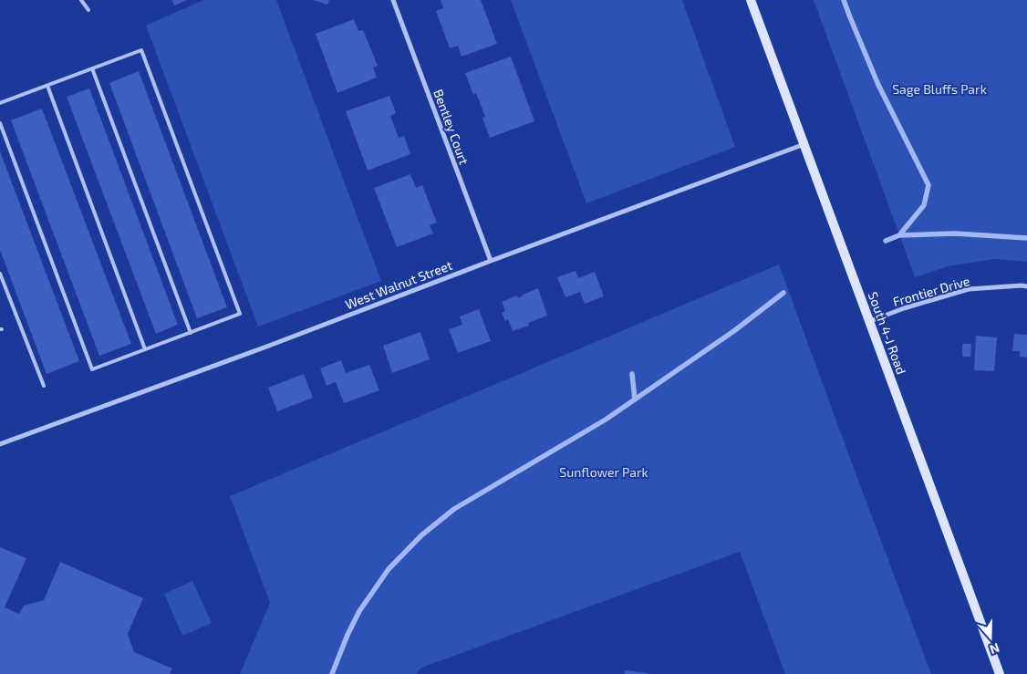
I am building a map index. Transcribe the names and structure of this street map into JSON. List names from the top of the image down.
{
  "streets": {
    "main road": ["South 4-J Road"],
    "street": ["Bentley Court", "West Walnut Street", "Frontier Drive"]
  },
  "crossings": [
    ["Bentley Court", "West Walnut Street"],
    ["West Walnut Street", "South 4-J Road"],
    ["Frontier Drive", "South 4-J Road"]
  ],
  "parks": ["Sage Bluffs Park", "Sunflower Park"],
  "north": "bottom"
}
